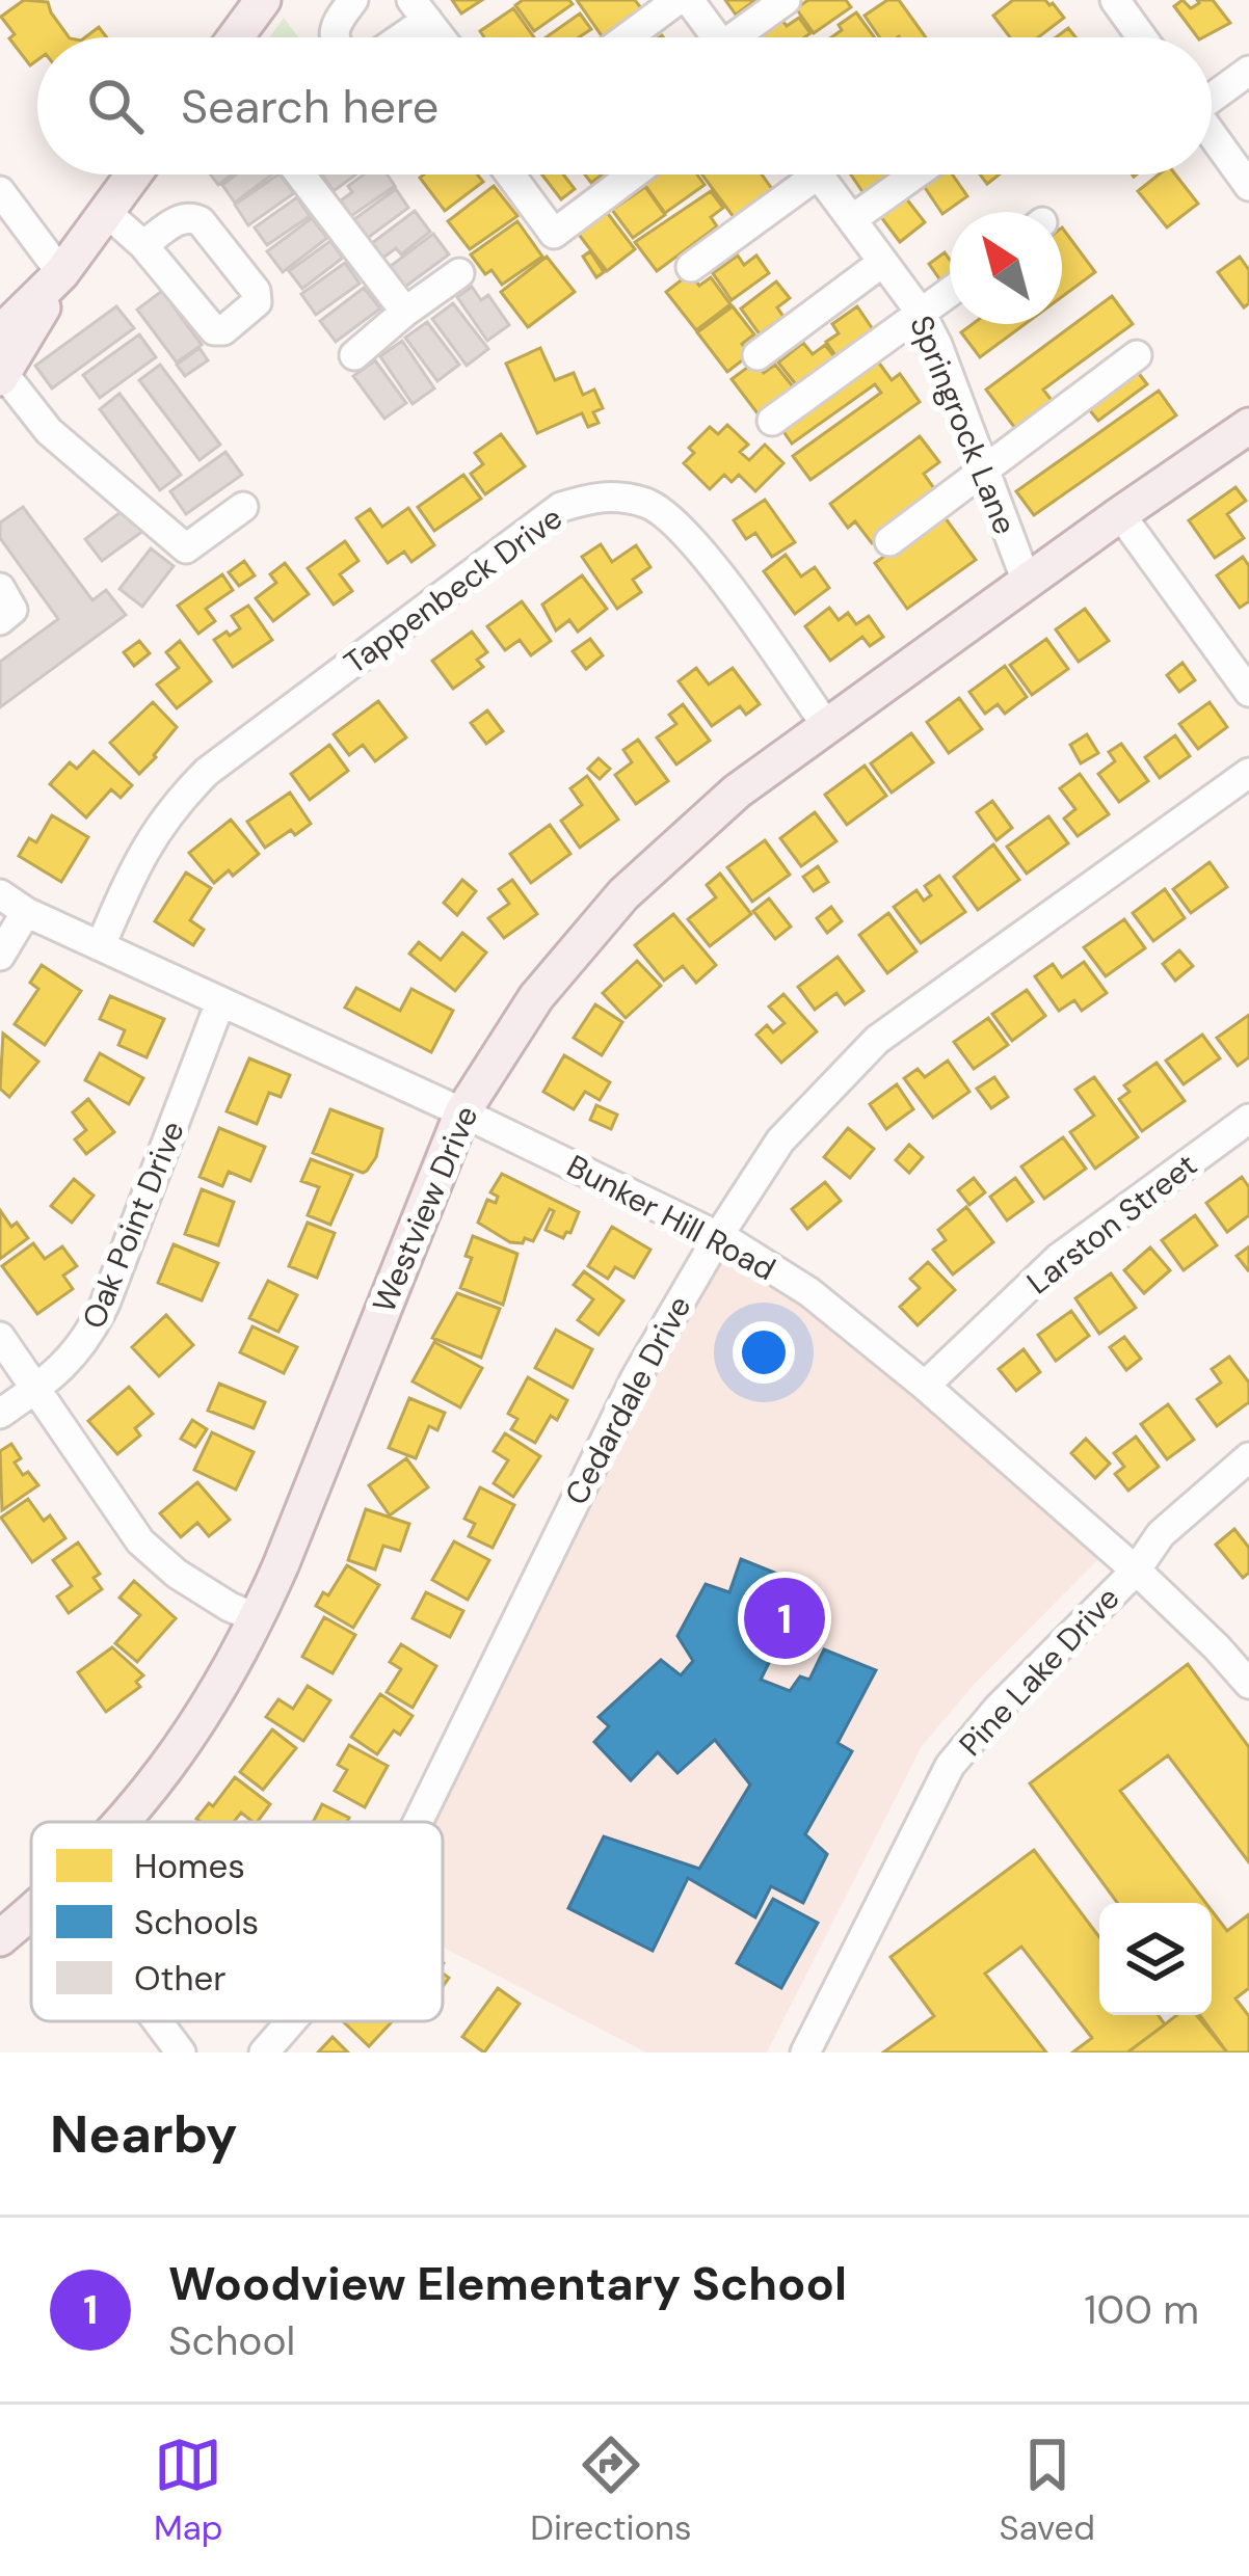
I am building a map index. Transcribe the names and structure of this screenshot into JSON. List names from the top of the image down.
{
  "streets": {
    "main road": ["Westview Drive"],
    "street": [
      "Springrock Lane",
      "Tappenbeck Drive",
      "Bunker Hill Road",
      "Larston Street",
      "Oak Point Drive",
      "Cedardale Drive",
      "Pine Lake Drive"
    ]
  },
  "crossings": [
    ["Springrock Lane", "Westview Drive"],
    ["Tappenbeck Drive", "Westview Drive"],
    ["Tappenbeck Drive", "Bunker Hill Road"],
    ["Westview Drive", "Bunker Hill Road"],
    ["Bunker Hill Road", "Larston Street"],
    ["Bunker Hill Road", "Oak Point Drive"],
    ["Bunker Hill Road", "Cedardale Drive"],
    ["Bunker Hill Road", "Pine Lake Drive"]
  ],
  "legend": ["Homes", "Schools", "Other"],
  "north": "top left",
  "page": {
    "search": "Search here",
    "pins": "1",
    "heading": "Nearby",
    "list": [
      {
        "mark": "1",
        "name": "Woodview Elementary School",
        "note": "School",
        "value": "100 m"
      }
    ],
    "nav": ["Map", "Directions", "Saved"]
  }
}
